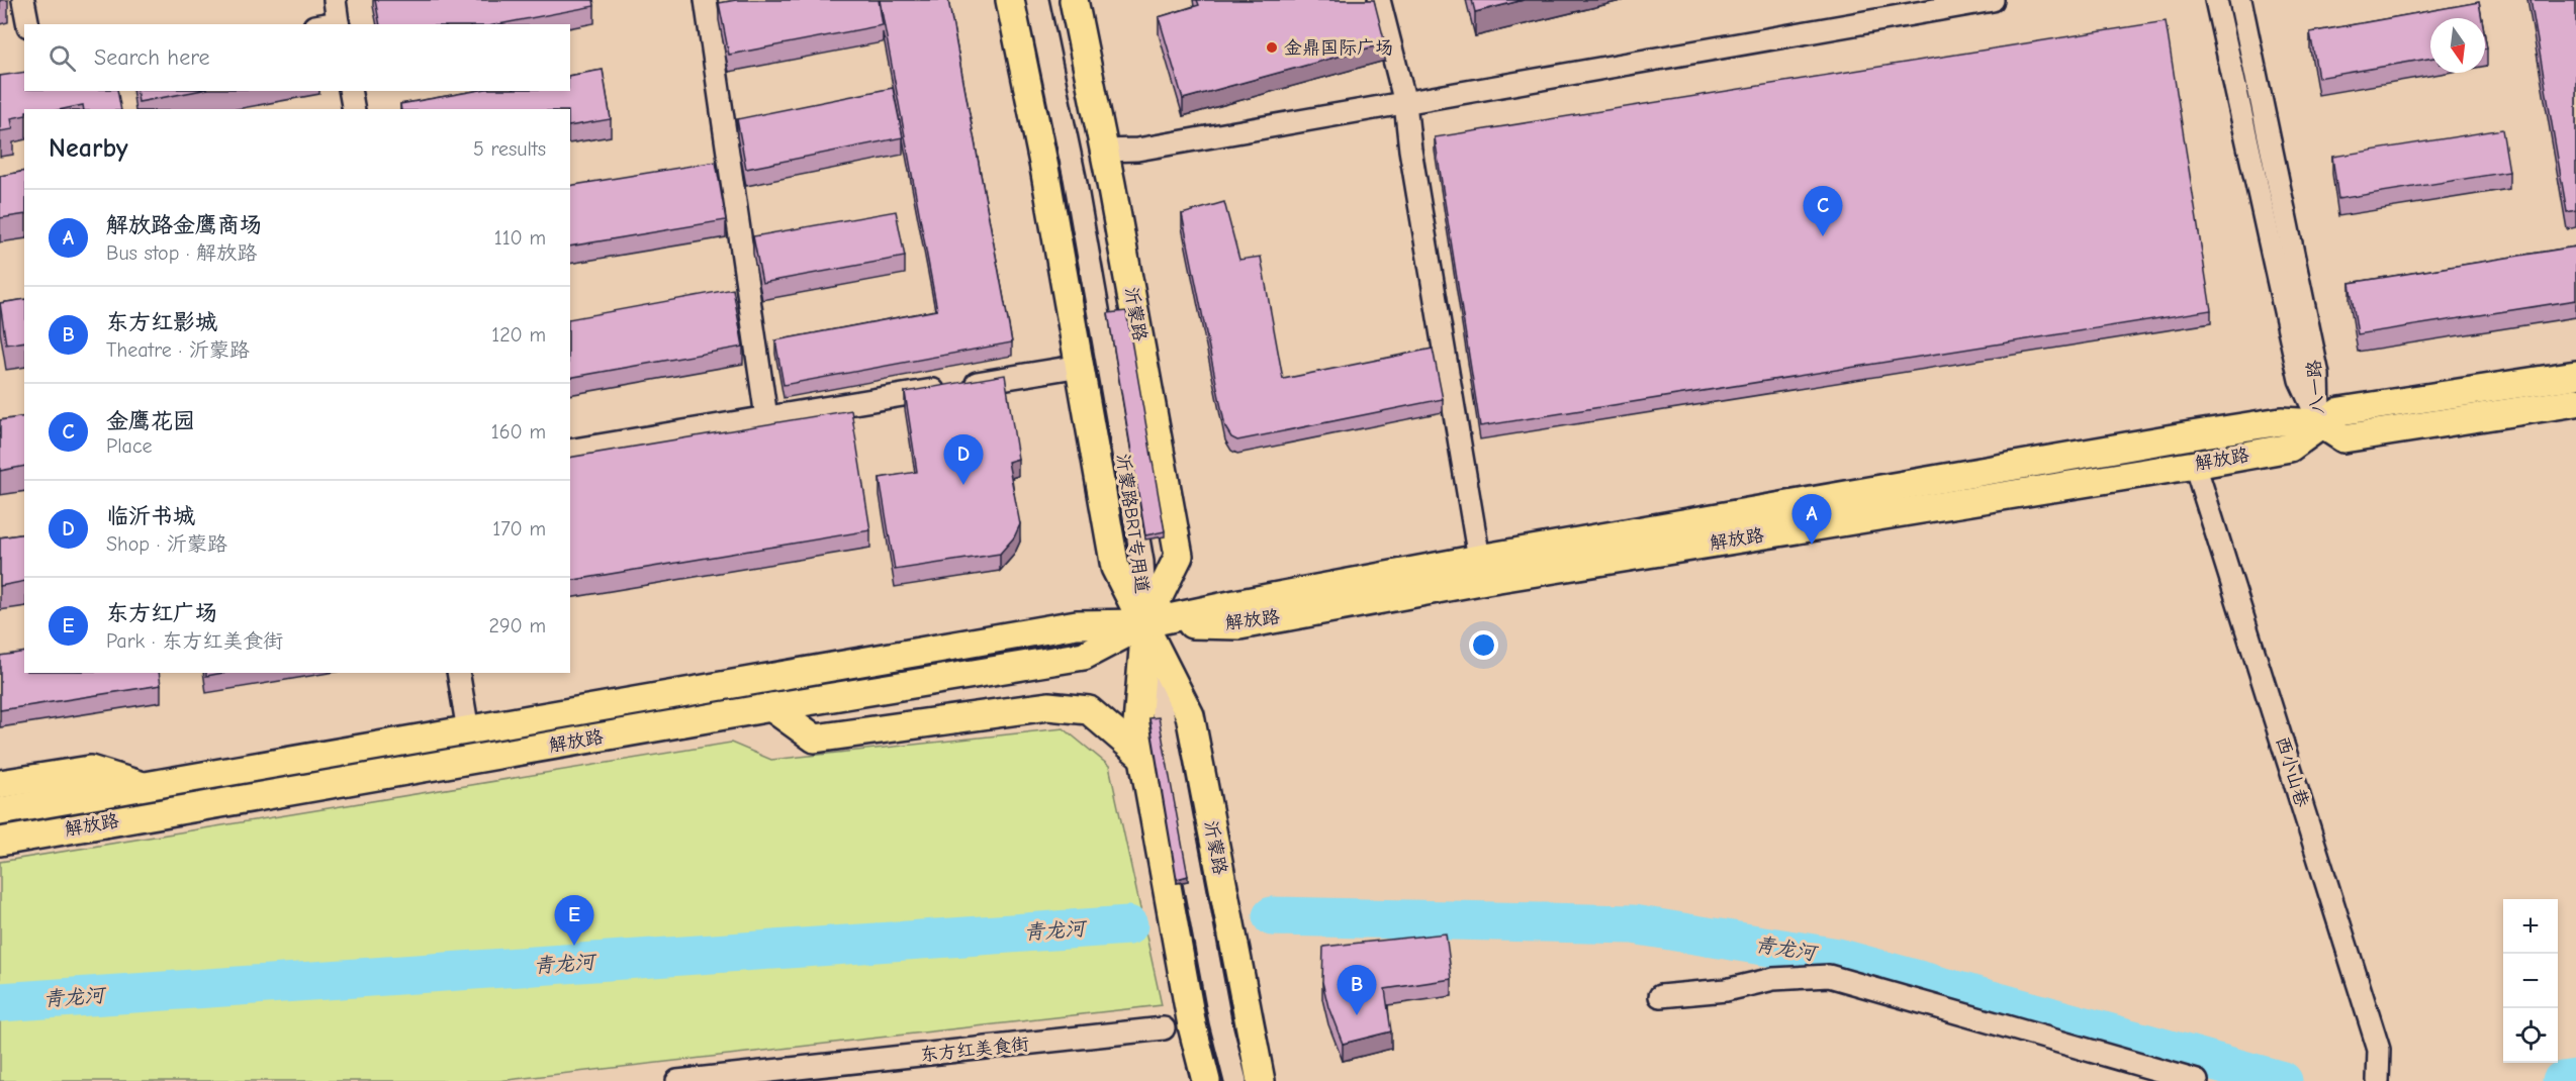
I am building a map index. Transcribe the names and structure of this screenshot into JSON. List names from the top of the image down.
{
  "streets": {
    "main road": ["沂蒙路", "解放路"],
    "street": [
      "八一路",
      "沂蒙路BRT专用道",
      "西小山巷",
      "东方红美食街"
    ]
  },
  "crossings": [
    ["沂蒙路", "解放路"],
    ["沂蒙路", "沂蒙路BRT专用道"],
    ["八一路", "解放路"],
    ["解放路", "沂蒙路BRT专用道"],
    ["解放路", "西小山巷"]
  ],
  "water": ["青龙河"],
  "places": ["金鼎国际广场"],
  "north": "bottom",
  "page": {
    "search": "Search here",
    "heading": ["Nearby", "5 results"],
    "pins": [
      "C",
      "D",
      "A",
      "E",
      "B"
    ],
    "list": [
      {
        "mark": "A",
        "name": "解放路金鹰商场",
        "note": "Bus stop · 解放路",
        "value": "110 m"
      },
      {
        "mark": "B",
        "name": "东方红影城",
        "note": "Theatre · 沂蒙路",
        "value": "120 m"
      },
      {
        "mark": "C",
        "name": "金鹰花园",
        "note": "Place",
        "value": "160 m"
      },
      {
        "mark": "D",
        "name": "临沂书城",
        "note": "Shop · 沂蒙路",
        "value": "170 m"
      },
      {
        "mark": "E",
        "name": "东方红广场",
        "note": "Park · 东方红美食街",
        "value": "290 m"
      }
    ],
    "map_buttons": ["+", "−"]
  }
}
